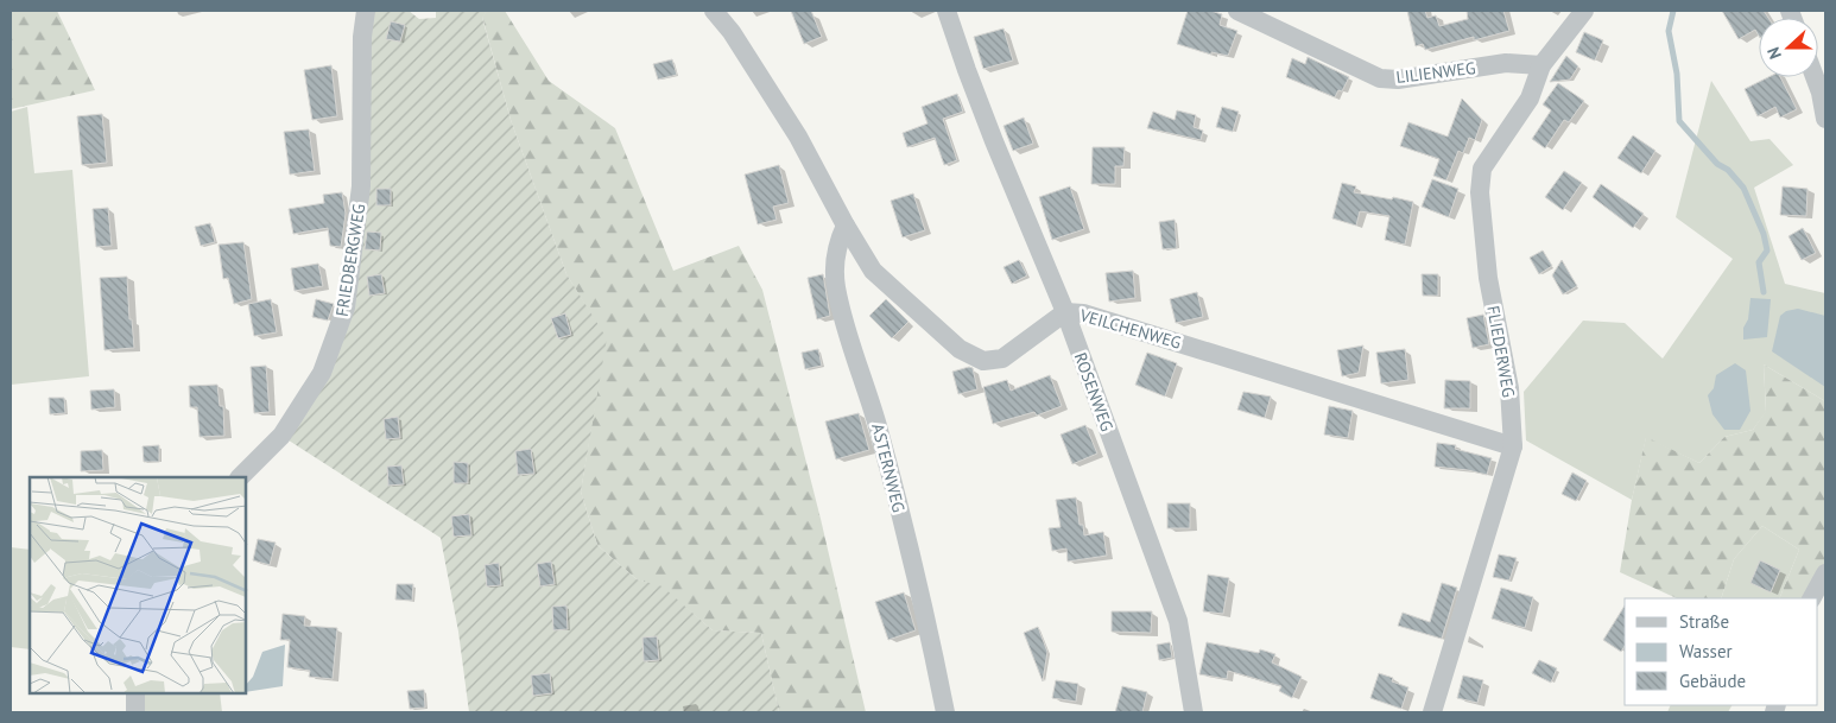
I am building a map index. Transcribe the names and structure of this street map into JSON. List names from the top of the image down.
{
  "streets": {
    "street": [
      "LILIENWEG",
      "FRIEDBERGWEG",
      "VEILCHENWEG",
      "FLIEDERWEG",
      "ROSENWEG",
      "ASTERNWEG"
    ]
  },
  "crossings": [
    ["LILIENWEG", "FLIEDERWEG"],
    ["VEILCHENWEG", "FLIEDERWEG"],
    ["VEILCHENWEG", "ROSENWEG"],
    ["VEILCHENWEG", "ASTERNWEG"]
  ],
  "legend": ["Straße", "Wasser", "Gebäude"],
  "north": "left"
}
